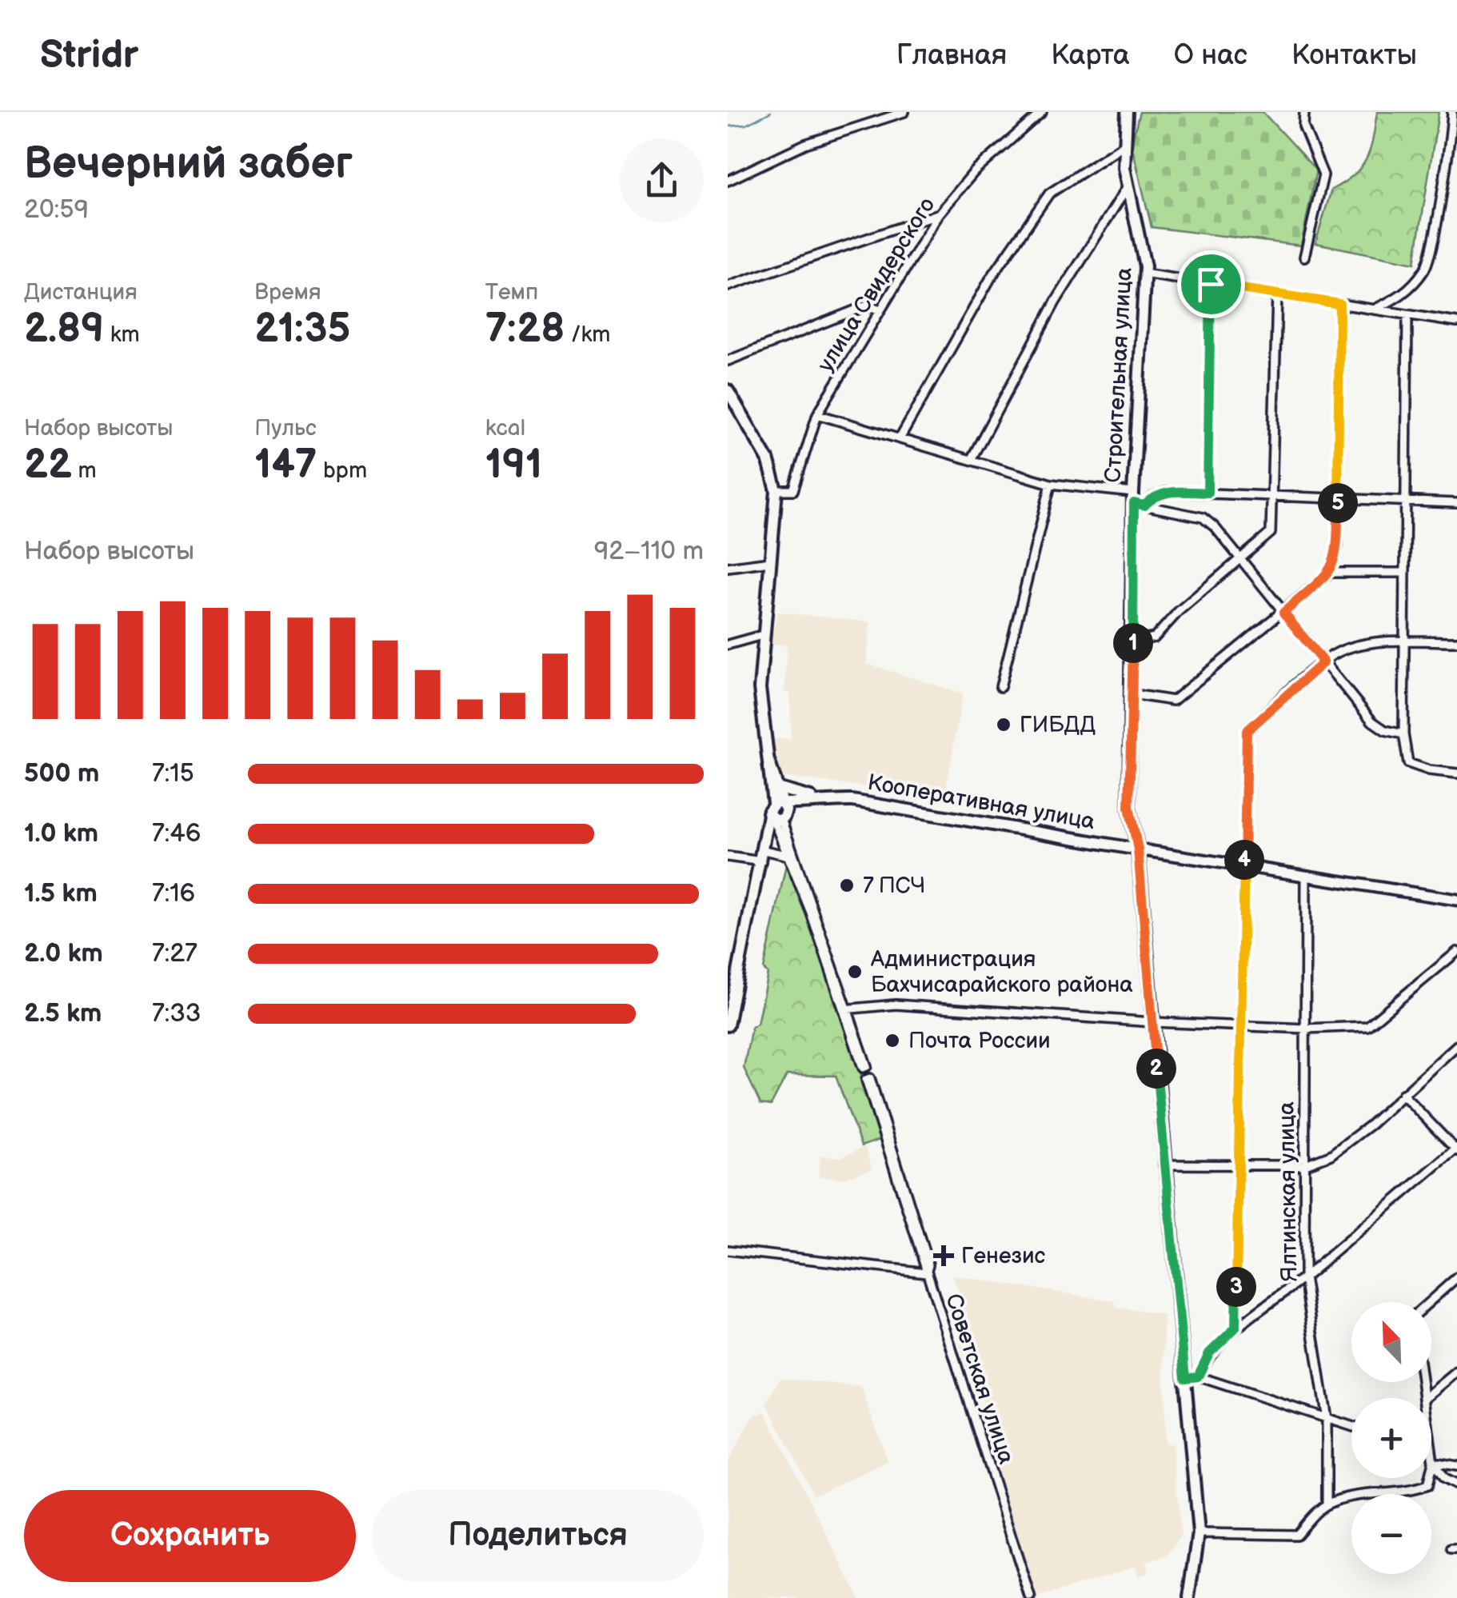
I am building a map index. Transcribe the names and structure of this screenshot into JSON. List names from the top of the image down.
{
  "streets": {
    "main road": ["Строительная улица", "Кооперативная улица"],
    "street": ["улица Свидерского", "Ялтинская улица", "Советская улица"]
  },
  "crossings": [
    ["Строительная улица", "Кооперативная улица"],
    ["Кооперативная улица", "Ялтинская улица"]
  ],
  "places": {
    "other": [
      "ГИБДД",
      "7 ПСЧ",
      "Администрация Бахчисарайского района",
      "Почта России"
    ],
    "health": ["Генезис"]
  },
  "north": "top left",
  "page": {
    "header": "Stridr",
    "nav": [
      "Главная",
      "Карта",
      "О нас",
      "Контакты"
    ],
    "heading": ["Вечерний забег", "20:59"],
    "stats": [
      ["Дистанция", "2.89 km"],
      ["Время", "21:35"],
      ["Темп", "7:28 /km"],
      ["Набор высоты", "22 m"],
      ["Пульс", "147 bpm"],
      ["kcal", "191"]
    ],
    "pins": [
      "5",
      "1",
      "4",
      "2",
      "3"
    ],
    "chart": ["Набор высоты", "92–110 m"],
    "list": [
      {
        "name": "500 m",
        "note": "7:15"
      },
      {
        "name": "1.0 km",
        "note": "7:46"
      },
      {
        "name": "1.5 km",
        "note": "7:16"
      },
      {
        "name": "2.0 km",
        "note": "7:27"
      },
      {
        "name": "2.5 km",
        "note": "7:33"
      }
    ],
    "map_buttons": ["+", "−"],
    "buttons": ["Сохранить", "Поделиться"]
  }
}
